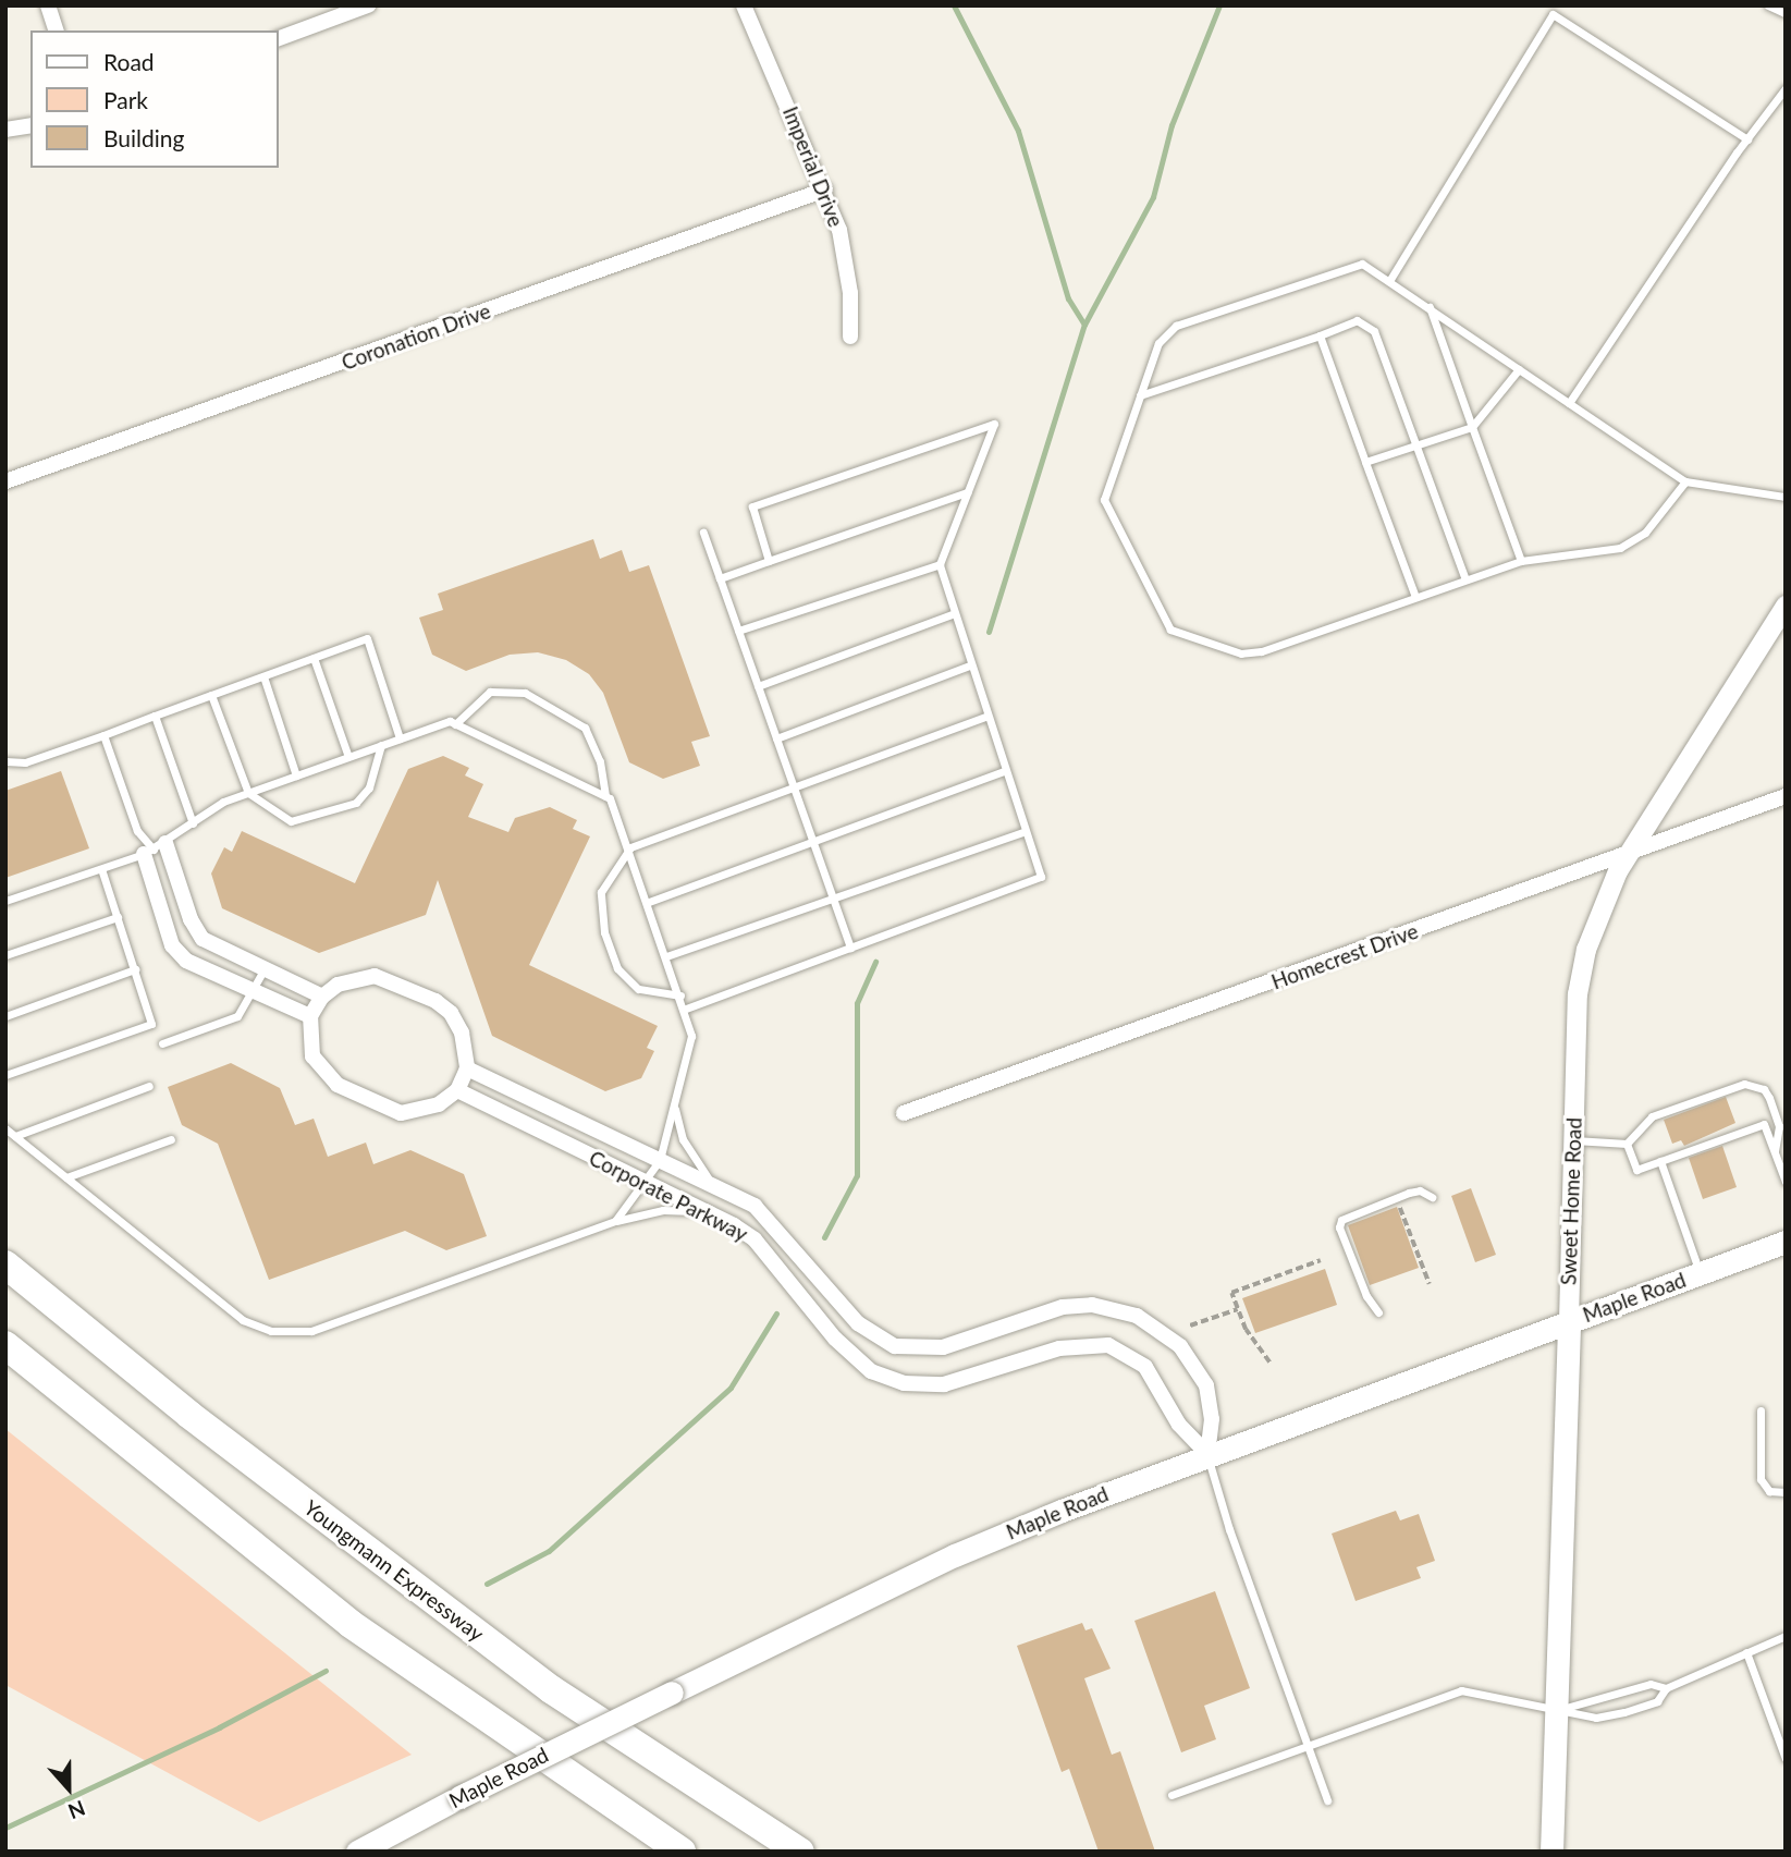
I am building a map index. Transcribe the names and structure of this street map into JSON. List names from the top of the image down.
{
  "streets": {
    "highway": ["Youngmann Expressway"],
    "main road": ["Sweet Home Road", "Maple Road"],
    "street": [
      "Imperial Drive",
      "Coronation Drive",
      "Homecrest Drive",
      "Corporate Parkway"
    ]
  },
  "crossings": [
    ["Imperial Drive", "Coronation Drive"],
    ["Homecrest Drive", "Sweet Home Road"],
    ["Corporate Parkway", "Maple Road"],
    ["Sweet Home Road", "Maple Road"]
  ],
  "legend": ["Road", "Park", "Building"],
  "north": "bottom"
}
